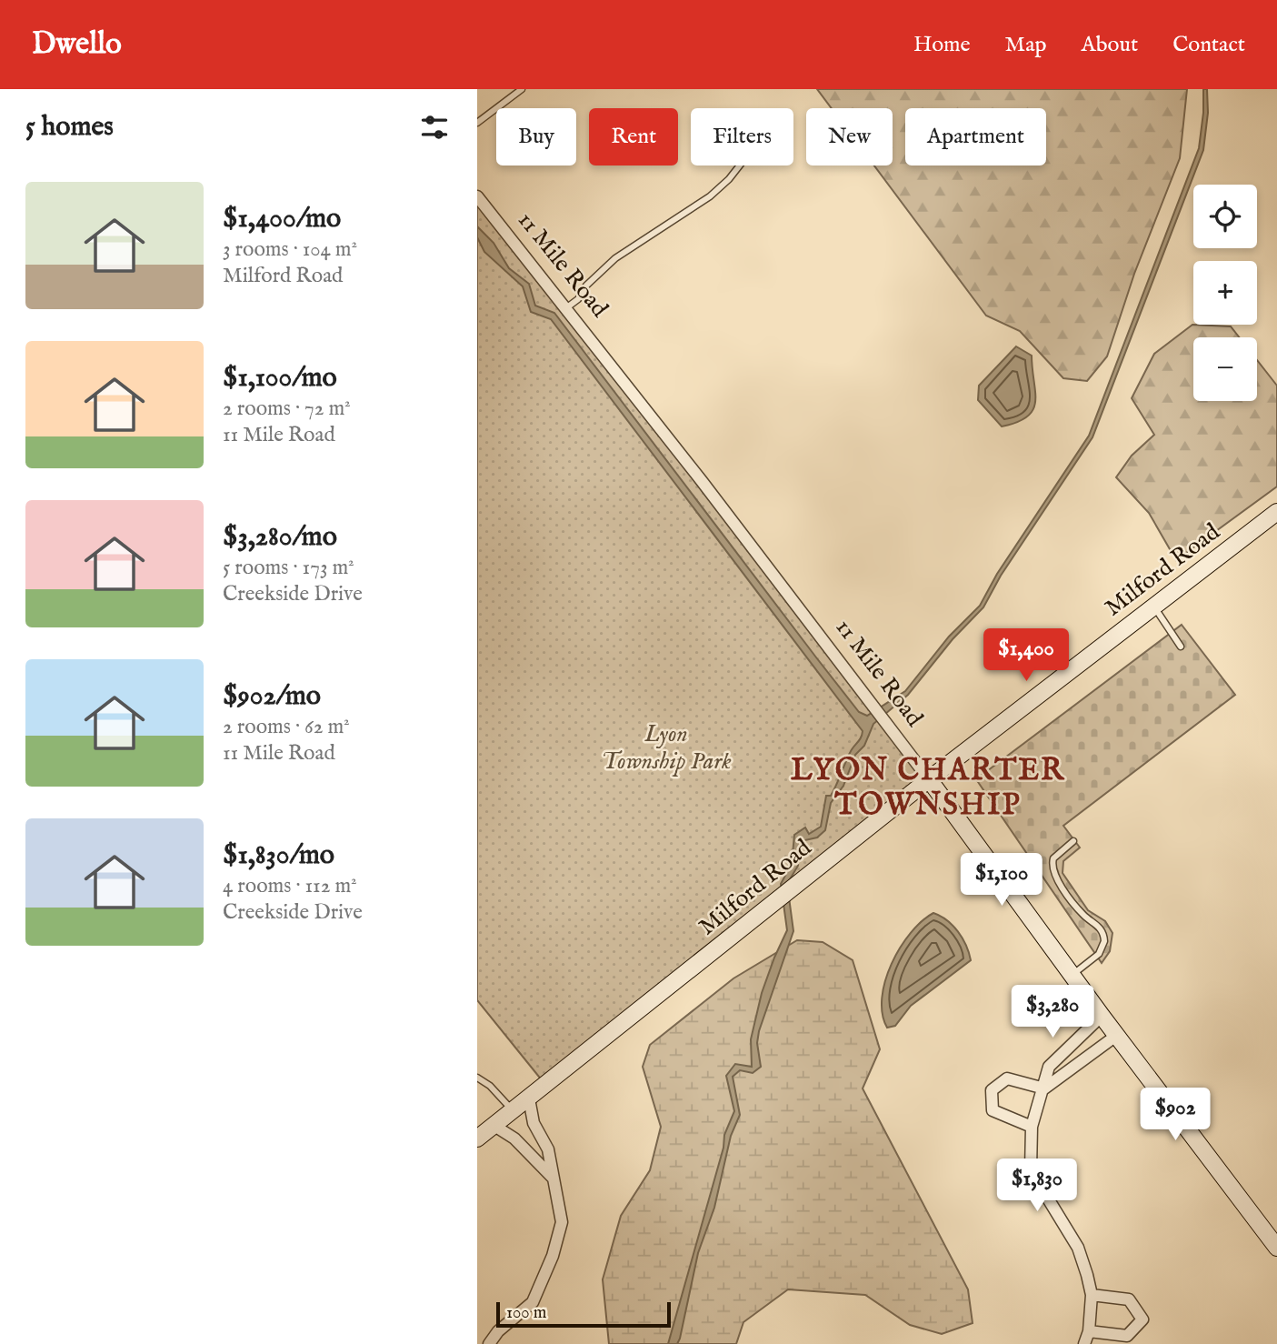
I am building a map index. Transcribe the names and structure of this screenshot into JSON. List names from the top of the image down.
{
  "streets": {
    "street": ["11 Mile Road", "Milford Road"]
  },
  "crossings": [
    ["11 Mile Road", "Milford Road"]
  ],
  "districts": ["LYON CHARTER TOWNSHIP"],
  "parks": ["Lyon Township Park"],
  "scale_bar": "100 m",
  "page": {
    "header": "Dwello",
    "nav": [
      "Home",
      "Map",
      "About",
      "Contact"
    ],
    "heading": "5 homes",
    "chip": [
      "Buy",
      "Rent",
      "Filters",
      "New",
      "Apartment"
    ],
    "list": [
      {
        "name": "$1,400/mo",
        "note": "3 rooms · 104 m² · Milford Road"
      },
      {
        "name": "$1,100/mo",
        "note": "2 rooms · 72 m² · 11 Mile Road"
      },
      {
        "name": "$3,280/mo",
        "note": "5 rooms · 173 m² · Creekside Drive"
      },
      {
        "name": "$902/mo",
        "note": "2 rooms · 62 m² · 11 Mile Road"
      },
      {
        "name": "$1,830/mo",
        "note": "4 rooms · 112 m² · Creekside Drive"
      }
    ],
    "map_buttons": ["+", "−"],
    "price": [
      "$1,400",
      "$1,100",
      "$3,280",
      "$902",
      "$1,830"
    ],
    "scale": "100 m"
  }
}
